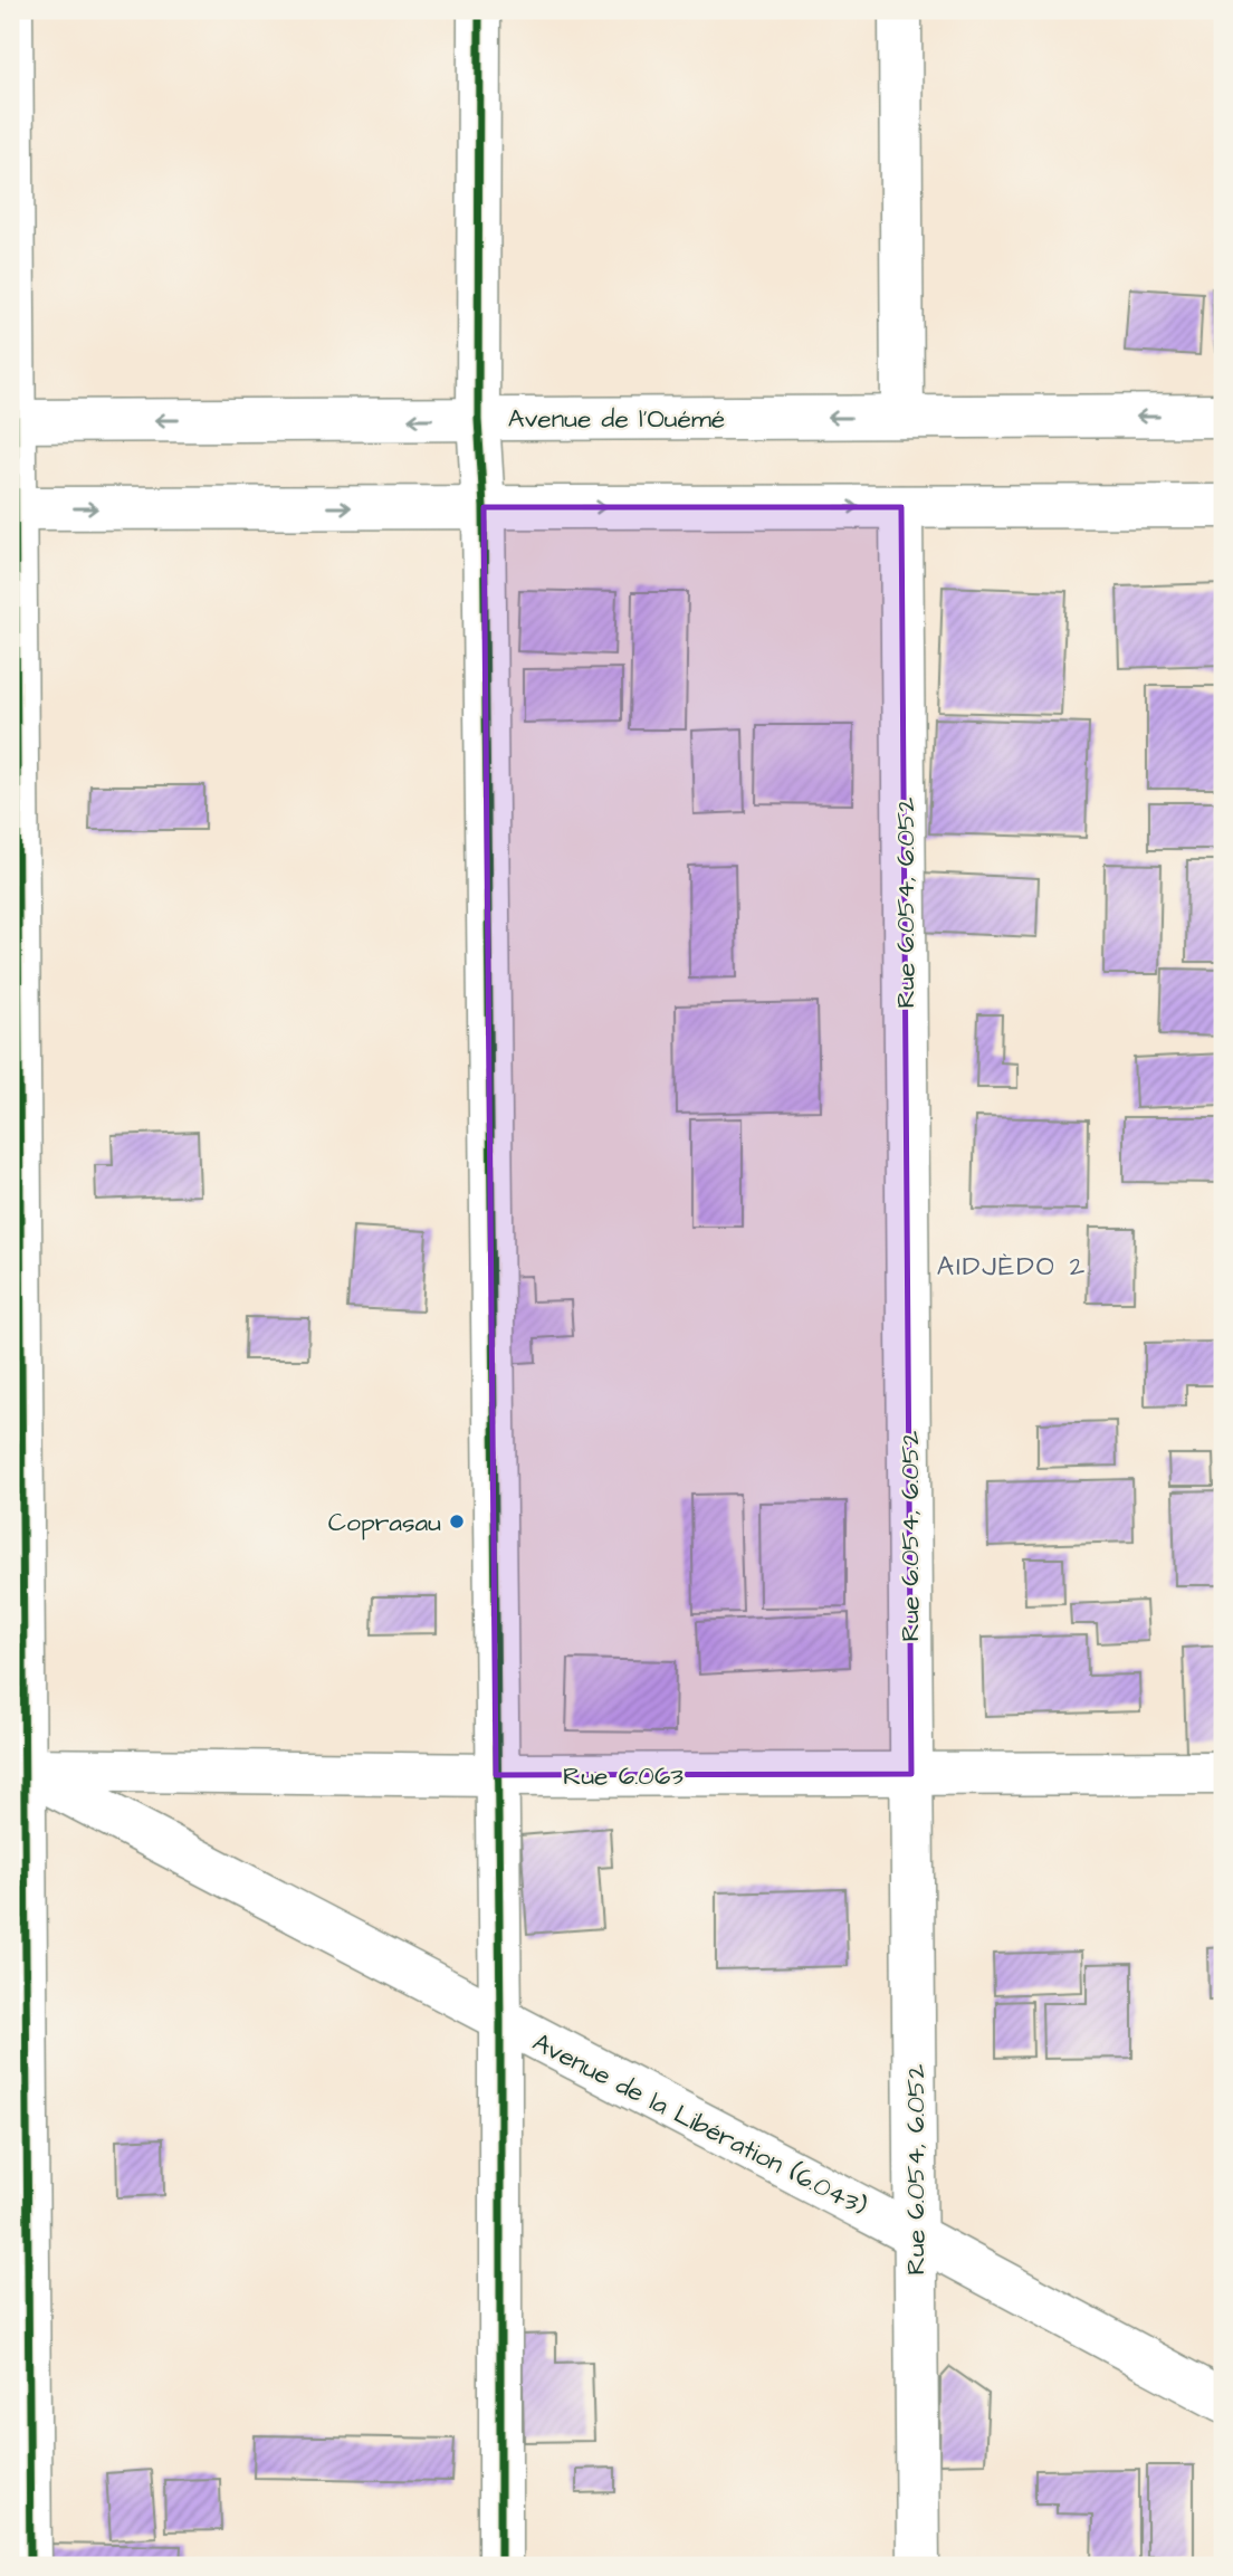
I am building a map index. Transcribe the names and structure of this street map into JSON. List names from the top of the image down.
{
  "streets": {
    "street": [
      "Avenue de l'Ouémé",
      "Rue 6.054, 6.052",
      "Rue 6.063",
      "Avenue de la Libération (6.043)"
    ]
  },
  "crossings": [
    ["Rue 6.054, 6.052", "Rue 6.063"],
    ["Rue 6.054, 6.052", "Avenue de la Libération (6.043)"],
    ["Rue 6.063", "Avenue de la Libération (6.043)"]
  ],
  "districts": ["AIDJÈDO 2"],
  "places": ["Coprasau"]
}
